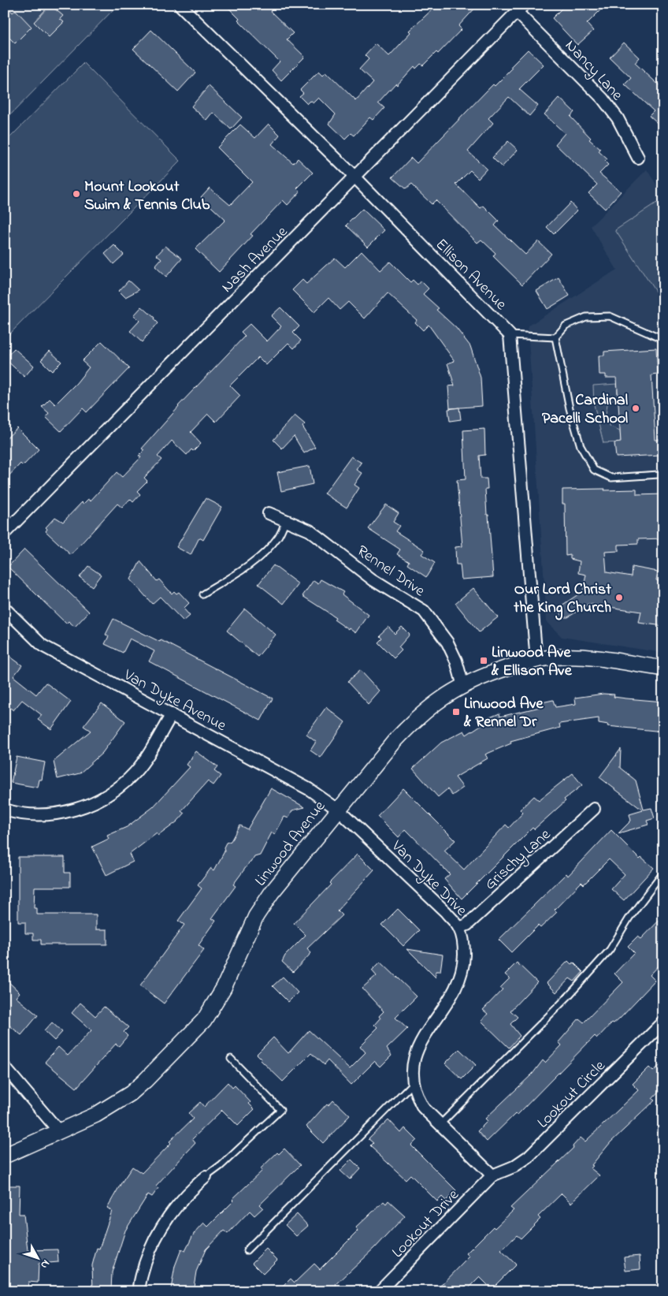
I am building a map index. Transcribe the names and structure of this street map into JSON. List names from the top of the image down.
{
  "streets": {
    "main road": ["Linwood Avenue"],
    "street": [
      "Nancy Lane",
      "Nash Avenue",
      "Ellison Avenue",
      "Rennel Drive",
      "Van Dyke Avenue",
      "Grischy Lane",
      "Van Dyke Drive",
      "Lookout Circle",
      "Lookout Drive"
    ]
  },
  "crossings": [
    ["Nancy Lane", "Nash Avenue"],
    ["Nash Avenue", "Ellison Avenue"],
    ["Rennel Drive", "Linwood Avenue"],
    ["Van Dyke Avenue", "Linwood Avenue"],
    ["Van Dyke Avenue", "Van Dyke Drive"],
    ["Linwood Avenue", "Van Dyke Drive"],
    ["Grischy Lane", "Van Dyke Drive"],
    ["Van Dyke Drive", "Lookout Circle"],
    ["Van Dyke Drive", "Lookout Drive"],
    ["Lookout Circle", "Lookout Drive"]
  ],
  "places": {
    "other": ["Mount Lookout Swim & Tennis Club", "Cardinal Pacelli School", "Our Lord Christ the King Church"],
    "transit": ["Linwood Ave & Ellison Ave", "Linwood Ave & Rennel Dr"]
  },
  "north": "bottom right"
}
